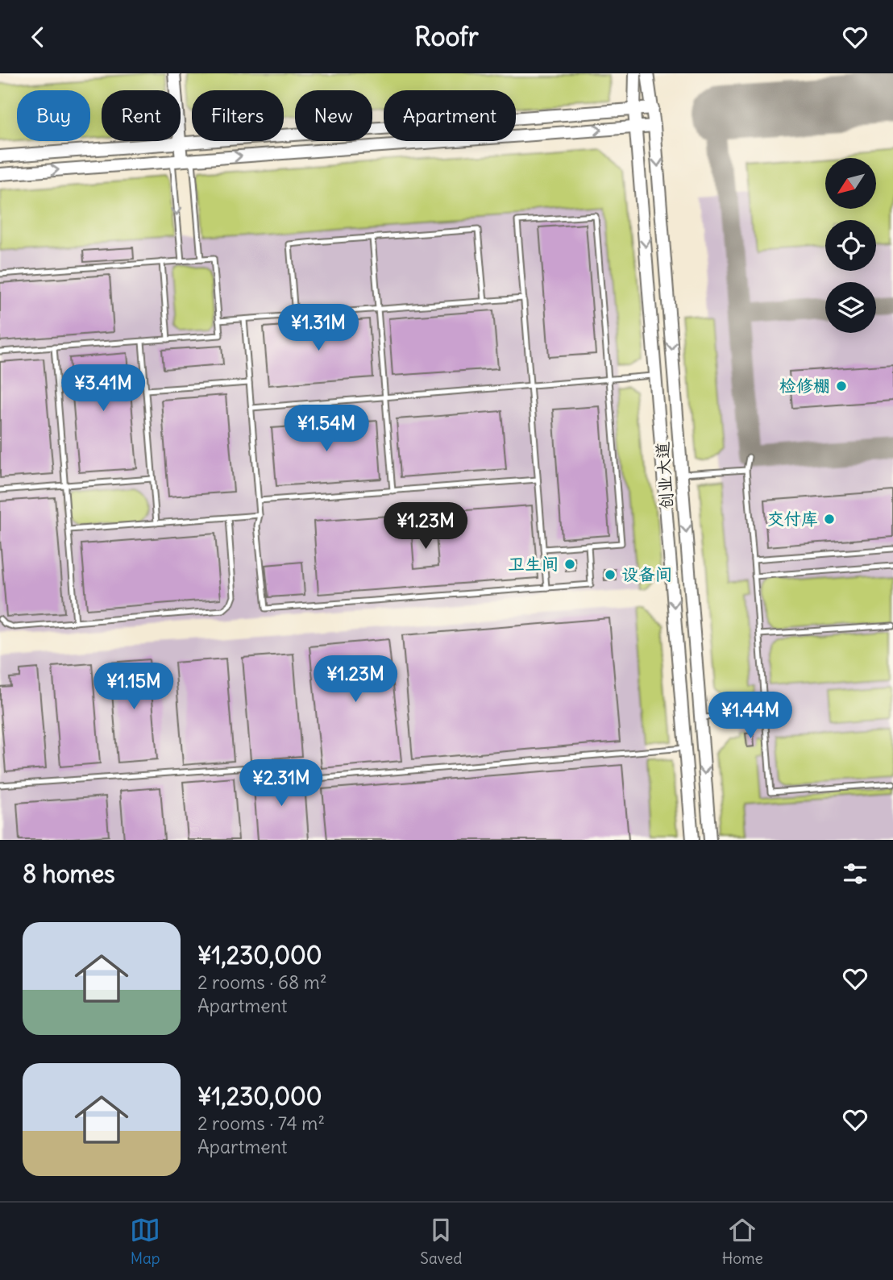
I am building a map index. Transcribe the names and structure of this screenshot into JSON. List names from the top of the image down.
{
  "streets": {
    "main road": ["创业大道"]
  },
  "one_way": ["创业大道"],
  "places": [
    "检修棚",
    "交付库",
    "卫生间",
    "设备间"
  ],
  "north": "bottom left",
  "page": {
    "header": "Roofr",
    "chip": [
      "Buy",
      "Rent",
      "Filters",
      "New",
      "Apartment"
    ],
    "price": [
      "¥1.31M",
      "¥3.41M",
      "¥1.54M",
      "¥1.23M",
      "¥1.23M",
      "¥1.15M",
      "¥1.44M",
      "¥2.31M"
    ],
    "heading": "8 homes",
    "list": [
      {
        "name": "¥1,230,000",
        "note": "2 rooms · 68 m² · Apartment"
      },
      {
        "name": "¥1,230,000",
        "note": "2 rooms · 74 m² · Apartment"
      }
    ],
    "tabs": ["Map", "Saved", "Home"]
  }
}
